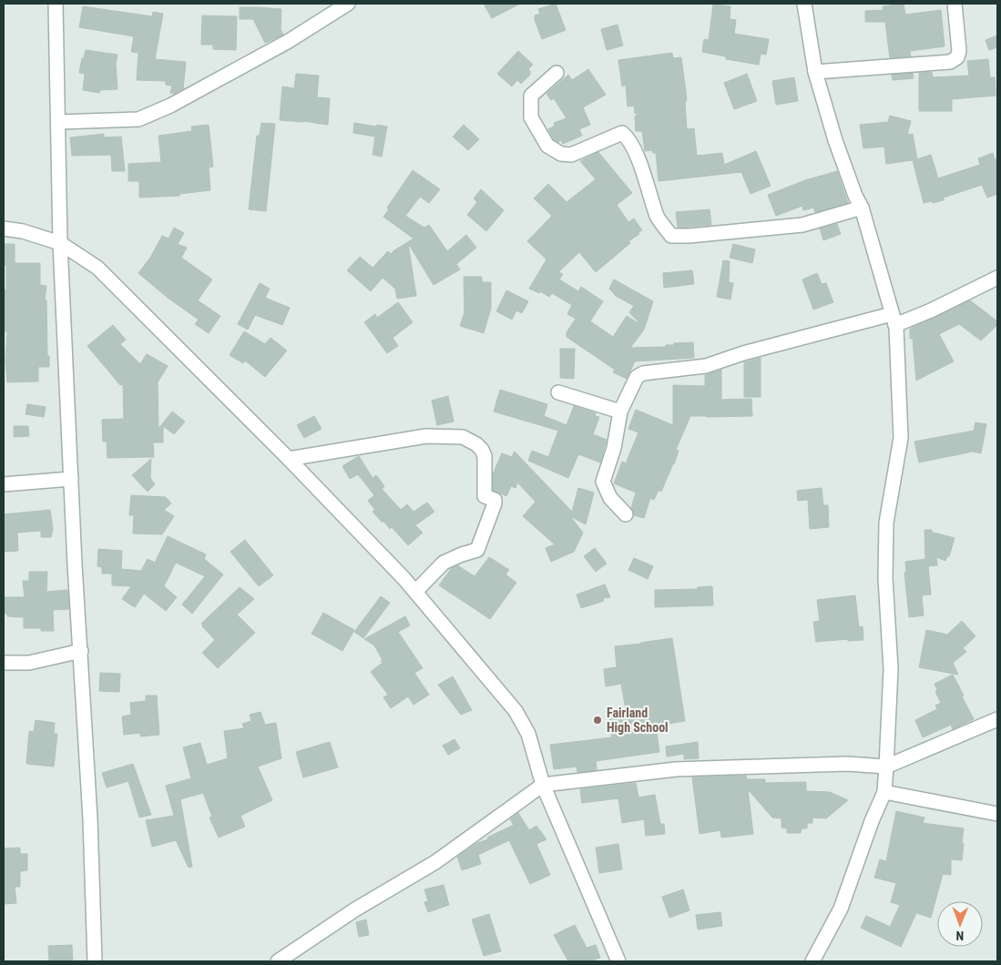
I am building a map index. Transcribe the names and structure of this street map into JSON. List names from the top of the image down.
{
  "places": ["Fairland High School"],
  "north": "bottom"
}
